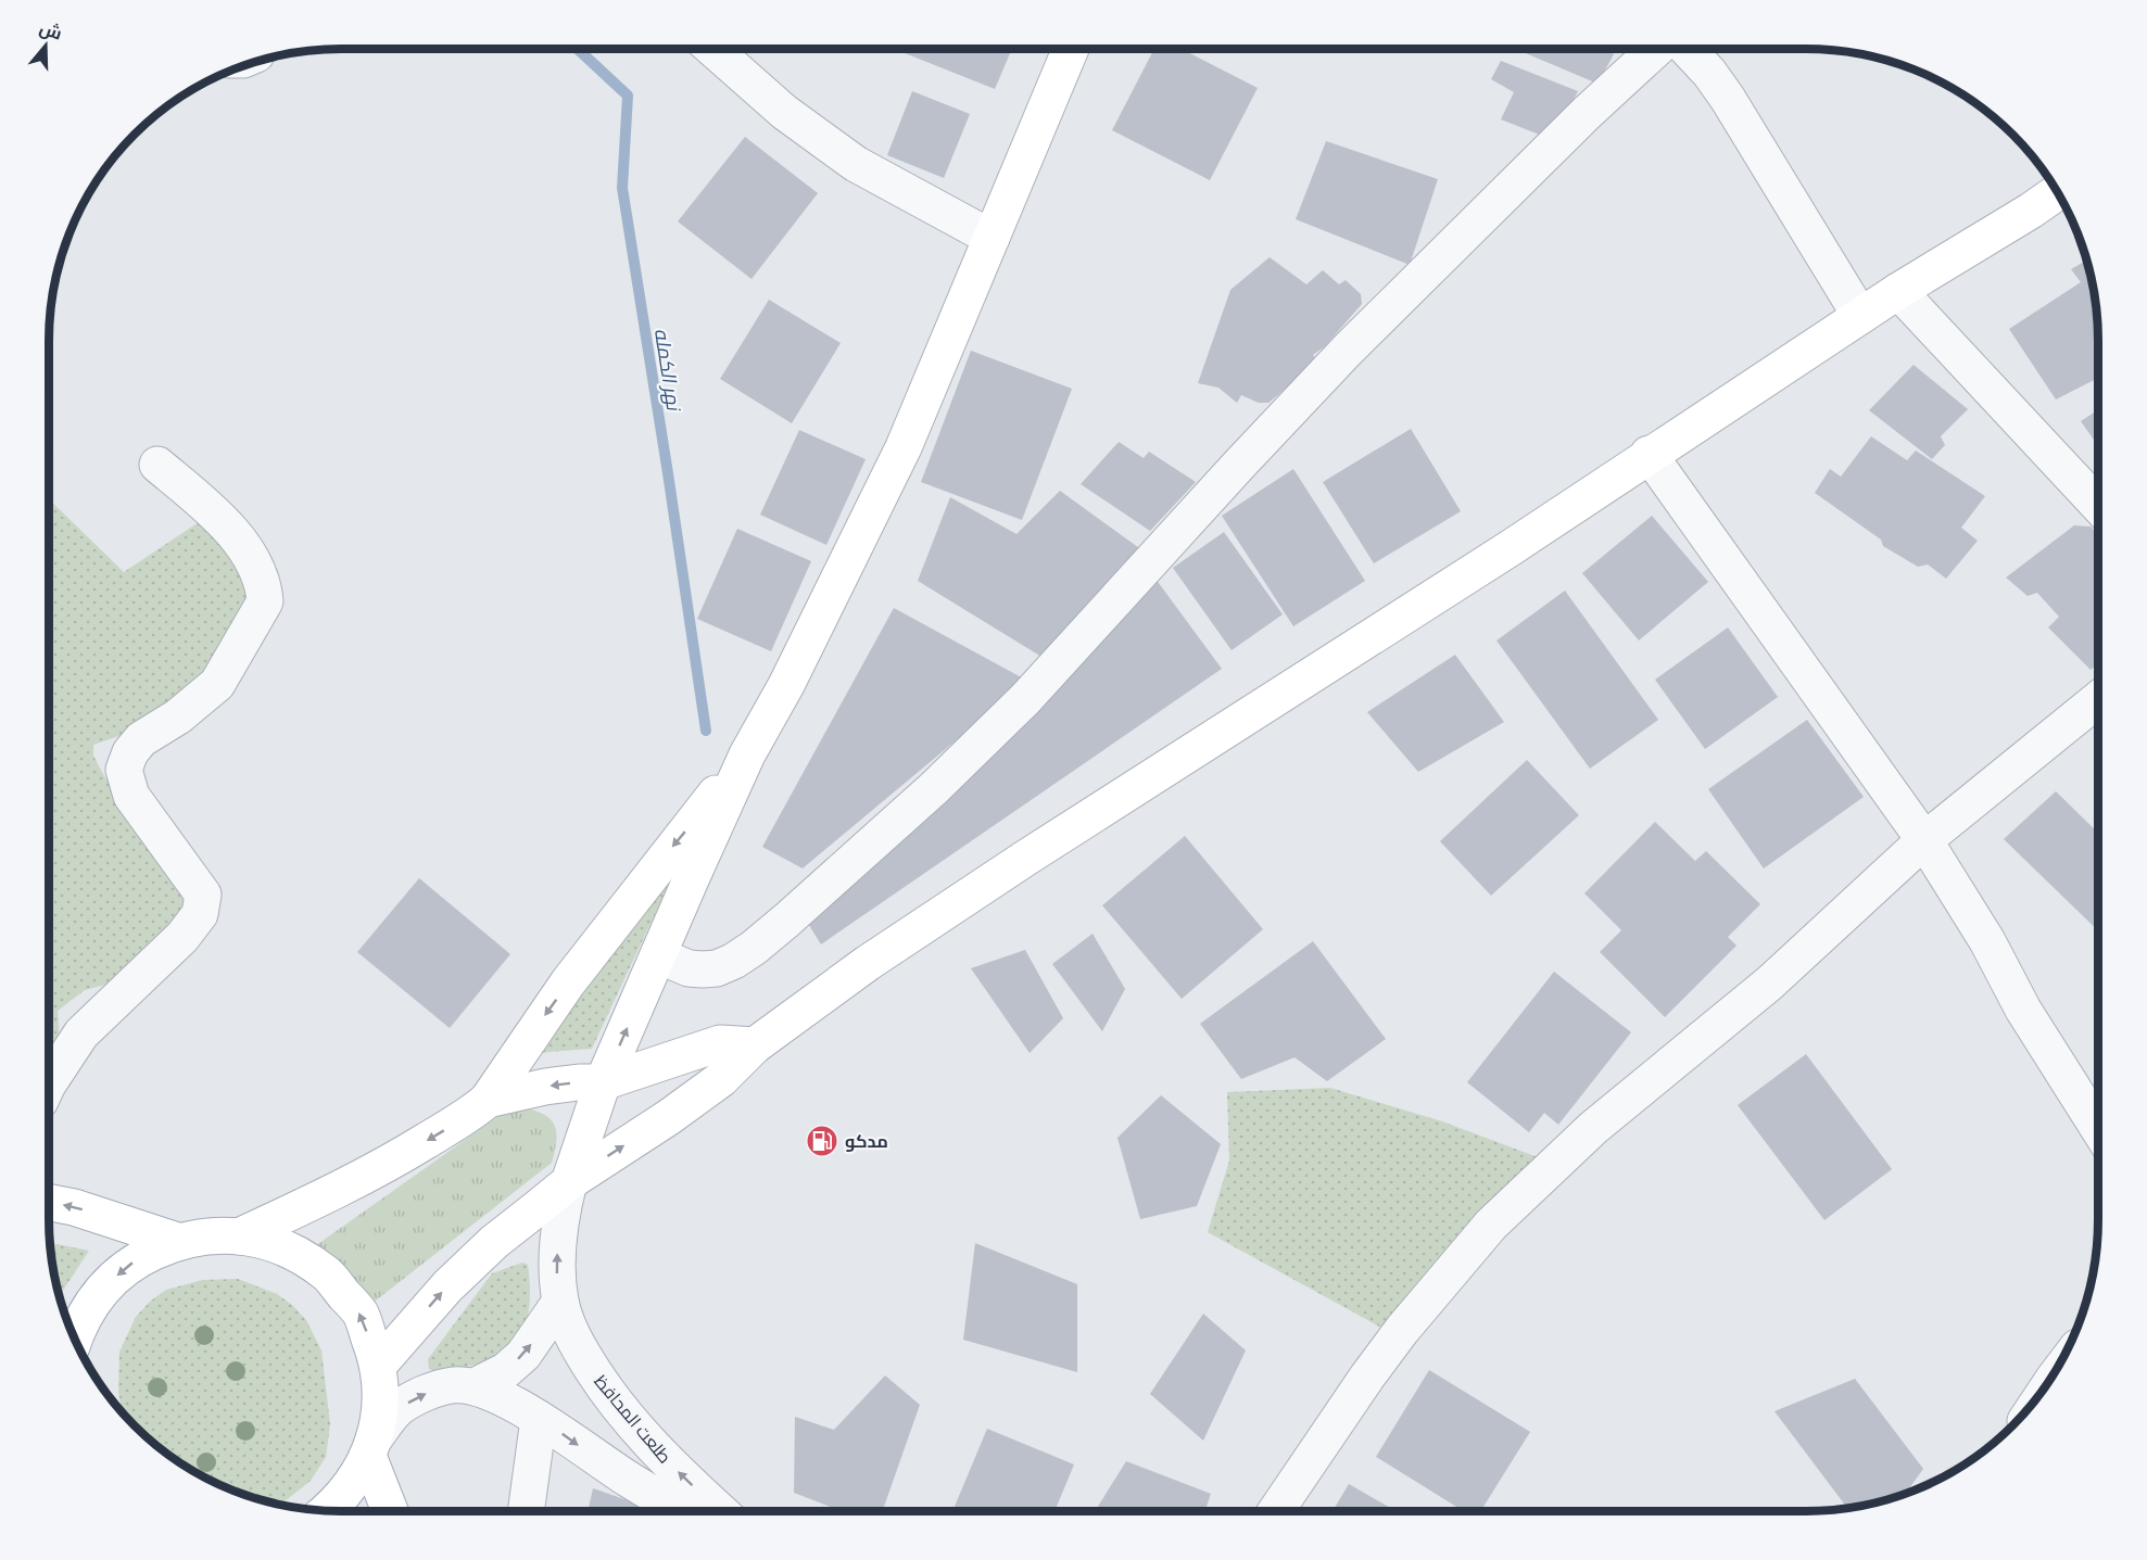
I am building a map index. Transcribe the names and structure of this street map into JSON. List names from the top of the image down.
{
  "streets": {
    "street": ["طلعت المحافظ"]
  },
  "water": ["نهر الكمله"],
  "places": {
    "fuel station": ["مدكو"]
  },
  "north": "top"
}
